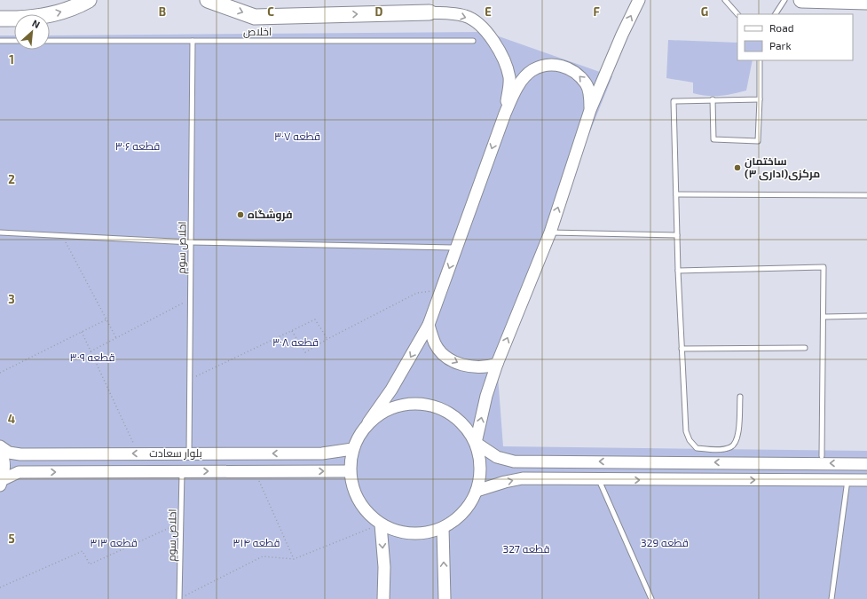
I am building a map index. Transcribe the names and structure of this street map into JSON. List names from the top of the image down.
{
  "streets": {
    "street": ["بلوار سعادت"],
    "lane": ["اخلاص", "اخلاص سوم"]
  },
  "crossings": [
    ["اخلاص", "اخلاص سوم"],
    ["اخلاص سوم", "بلوار سعادت"]
  ],
  "parks": [
    "قطعه ۳۰۷",
    "قطعه ۳۰۶",
    "قطعه ۳۰۸",
    "قطعه ۳۰۹",
    "قطعه ۳۱۳",
    "قطعه ۳۱۴",
    "قطعه 329",
    "قطعه 327"
  ],
  "places": ["ساختمان مرکزی(اداری ۳)", "فروشگاه"],
  "legend": ["Road", "Park"],
  "north": "top right",
  "grid": {
    "columns": [
      "B",
      "C",
      "D",
      "E",
      "F",
      "G"
    ],
    "rows": [
      "1",
      "2",
      "3",
      "4",
      "5"
    ]
  }
}
